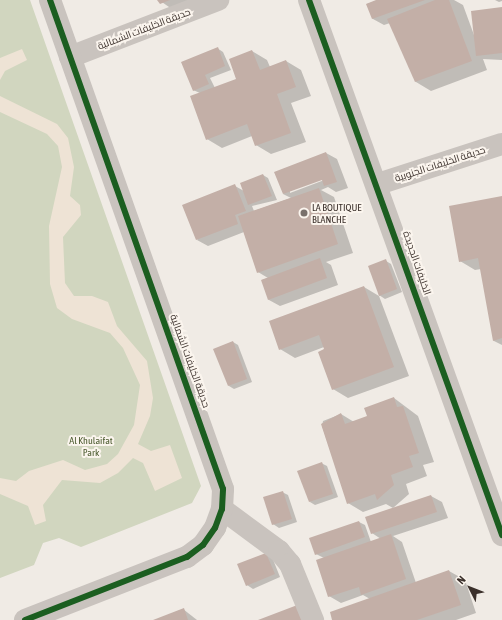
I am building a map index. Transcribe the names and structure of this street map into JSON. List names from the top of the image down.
{
  "streets": {
    "street": ["حديقة الخليفات الشمالية", "حديقة الخليفات الجنوبية", "الخليفات الجديدة"]
  },
  "crossings": [
    ["حديقة الخليفات الجنوبية", "الخليفات الجديدة"]
  ],
  "parks": ["Al Khulaifat Park"],
  "places": ["LA BOUTIQUE BLANCHE"],
  "north": "top left"
}
